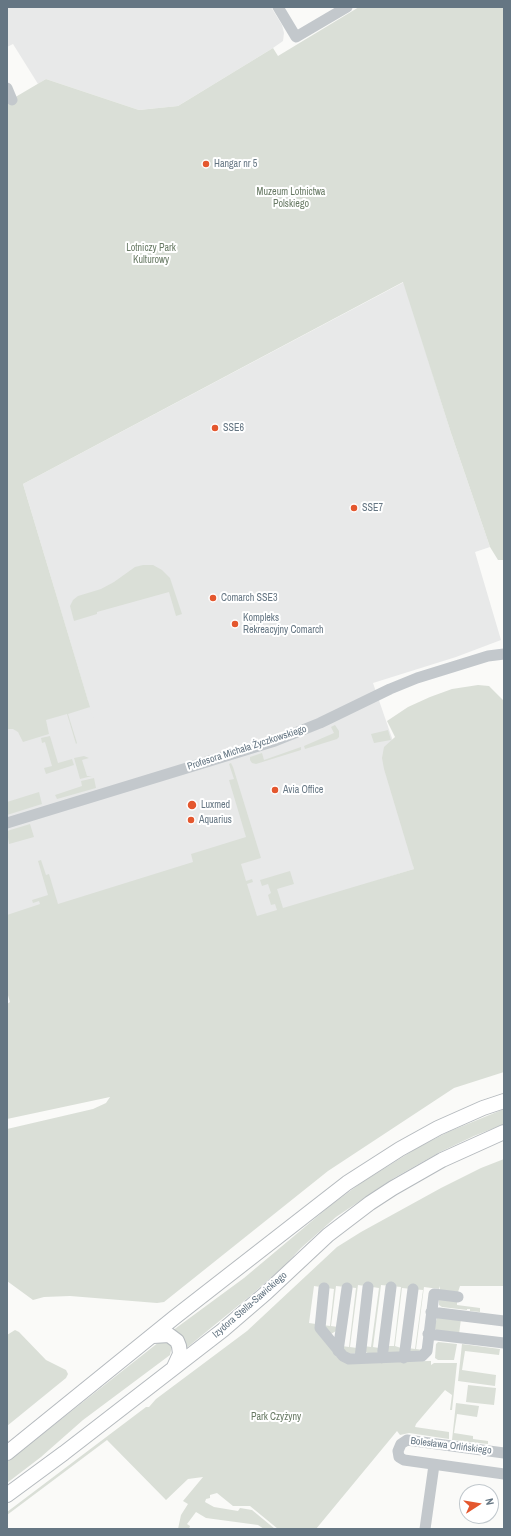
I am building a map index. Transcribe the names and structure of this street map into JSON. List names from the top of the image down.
{
  "streets": {
    "main road": ["Izydora Stella-Sawickiego"],
    "street": ["Profesora Michała Życzkowskiego", "Bolesława Orlińskiego"]
  },
  "parks": ["Muzeum Lotnictwa Polskiego", "Lotniczy Park Kulturowy", "Park Czyżyny"],
  "places": [
    "Hangar nr 5",
    "SSE6",
    "SSE7",
    "Comarch SSE3",
    "Kompleks Rekreacyjny Comarch",
    "Avia Office",
    "Luxmed",
    "Aquarius"
  ],
  "north": "right"
}
